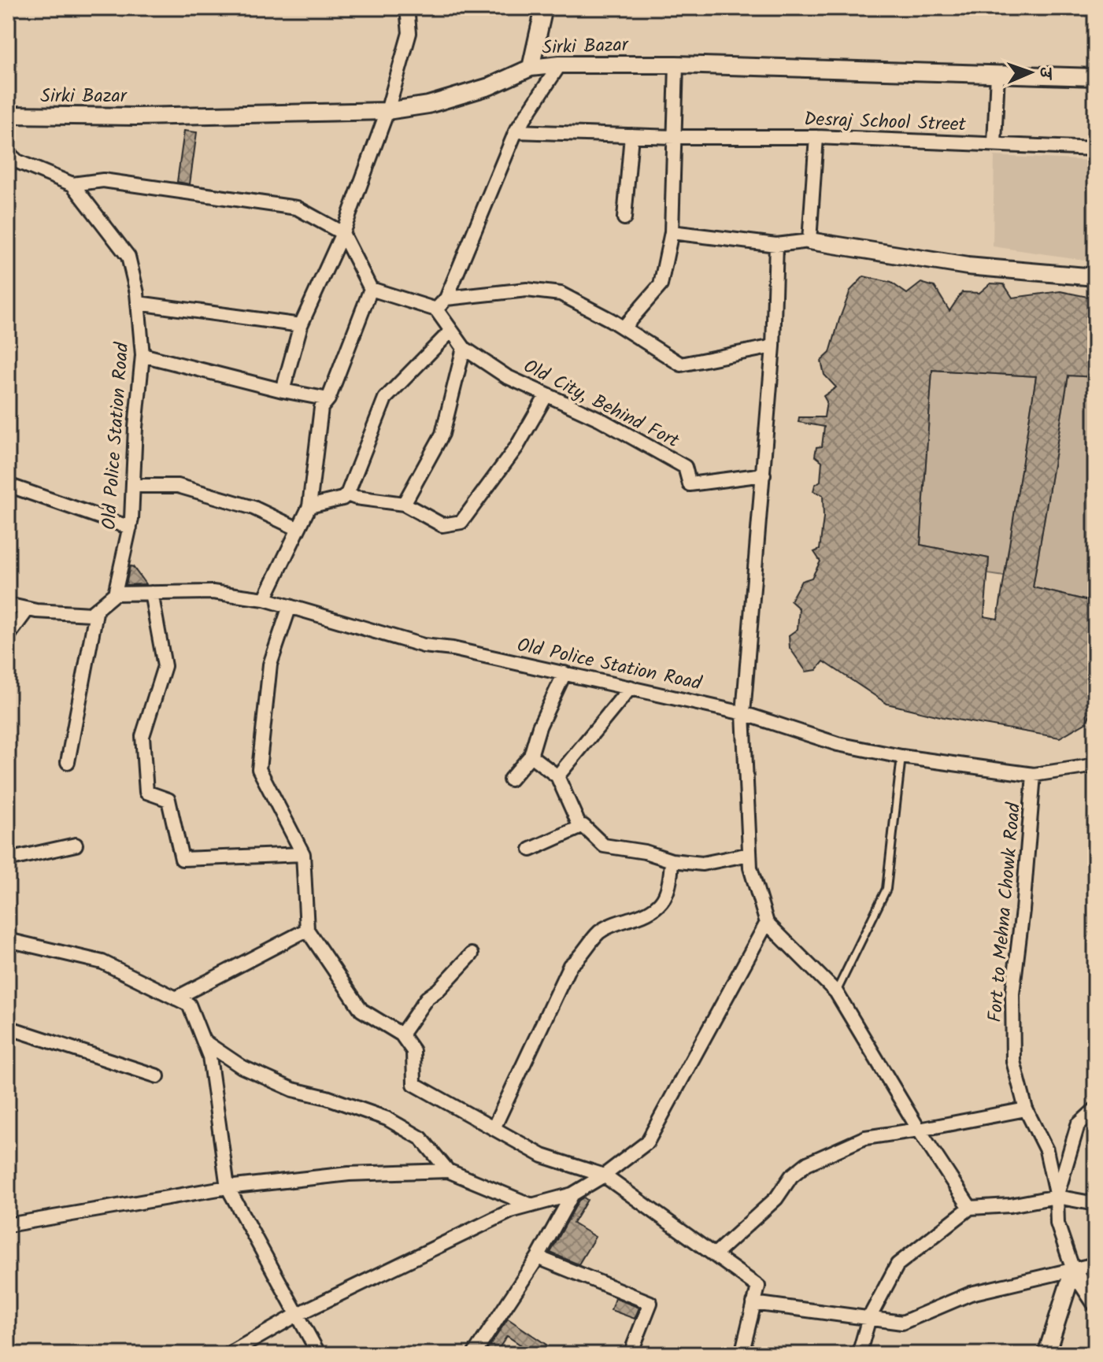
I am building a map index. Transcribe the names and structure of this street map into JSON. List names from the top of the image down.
{
  "streets": {
    "street": [
      "Sirki Bazar",
      "Desraj School Street",
      "Old City, Behind Fort",
      "Old Police Station Road",
      "Fort to Mehna Chowk Road"
    ]
  },
  "crossings": [
    ["Old Police Station Road", "Fort to Mehna Chowk Road"]
  ],
  "north": "right"
}
